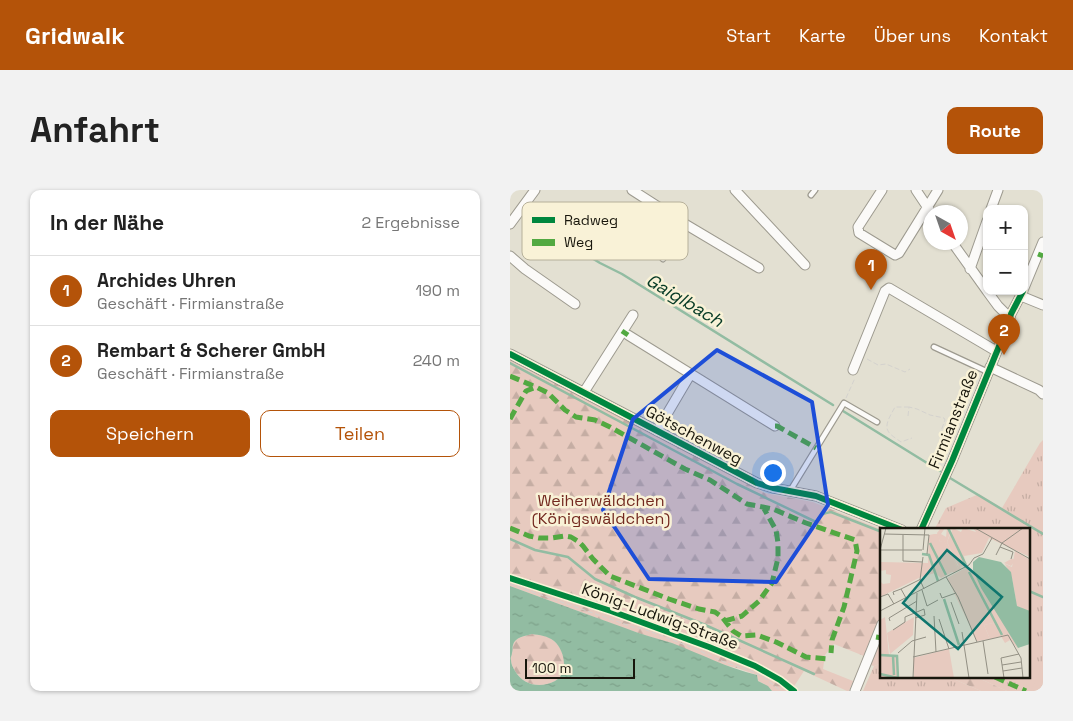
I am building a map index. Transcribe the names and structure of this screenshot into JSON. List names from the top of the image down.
{
  "streets": {
    "street": ["Firmianstraße", "Götschenweg"],
    "cycle path": ["König-Ludwig-Straße"]
  },
  "water": ["Gaiglbach"],
  "parks": ["Weiherwäldchen (Königswäldchen)"],
  "legend": ["Radweg", "Weg"],
  "scale_bar": "100 m",
  "north": "bottom right",
  "page": {
    "header": "Gridwalk",
    "nav": [
      "Start",
      "Karte",
      "Über uns",
      "Kontakt"
    ],
    "buttons": [
      "Route",
      ["Speichern", "Teilen"]
    ],
    "title": "Anfahrt",
    "heading": ["In der Nähe", "2 Ergebnisse"],
    "map_buttons": ["+", "−"],
    "pins": ["1", "2"],
    "list": [
      {
        "mark": "1",
        "name": "Archides Uhren",
        "note": "Geschäft · Firmianstraße",
        "value": "190 m"
      },
      {
        "mark": "2",
        "name": "Rembart & Scherer GmbH",
        "note": "Geschäft · Firmianstraße",
        "value": "240 m"
      }
    ],
    "scale": "100 m"
  }
}
